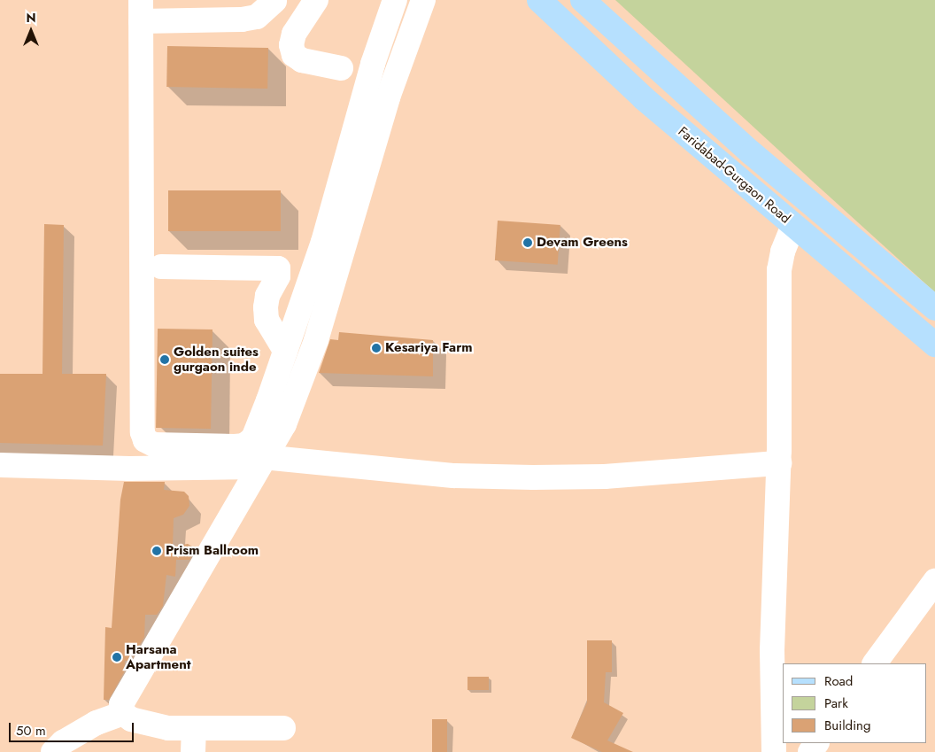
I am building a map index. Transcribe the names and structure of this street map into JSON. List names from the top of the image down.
{
  "streets": {
    "main road": ["Faridabad-Gurgaon Road"]
  },
  "places": [
    "Devam Greens",
    "Kesariya Farm",
    "Golden suites gurgaon inde",
    "Prism Ballroom",
    "Harsana Apartment"
  ],
  "legend": ["Road", "Park", "Building"],
  "scale_bar": "50 m",
  "north": "top"
}
